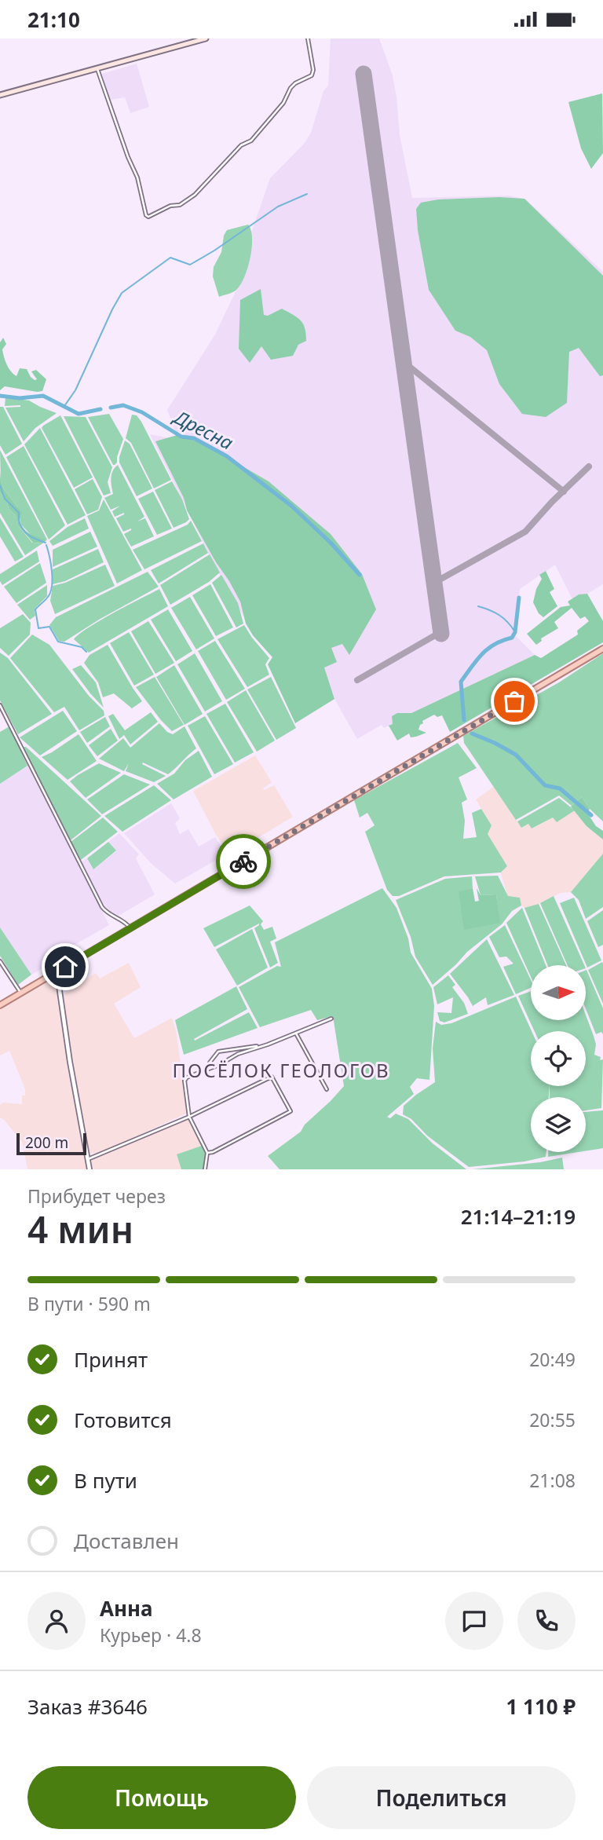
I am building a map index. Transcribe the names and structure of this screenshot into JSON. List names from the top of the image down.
{
  "districts": ["ПОСЁЛОК ГЕОЛОГОВ"],
  "water": ["Дресна"],
  "scale_bar": "200 m",
  "north": "right",
  "page": {
    "status": "21:10",
    "scale": "200 m",
    "heading": ["4 мин", "Прибудет через", "21:14–21:19"],
    "panel": [
      "Анна",
      "Курьер · 4.8",
      "Заказ #3646",
      "1 110 ₽"
    ],
    "bar": "В пути · 590 m",
    "list": [
      ["Принят", "20:49"],
      ["Готовится", "20:55"],
      ["В пути", "21:08"],
      "Доставлен"
    ],
    "buttons": ["Помощь", "Поделиться"]
  }
}
